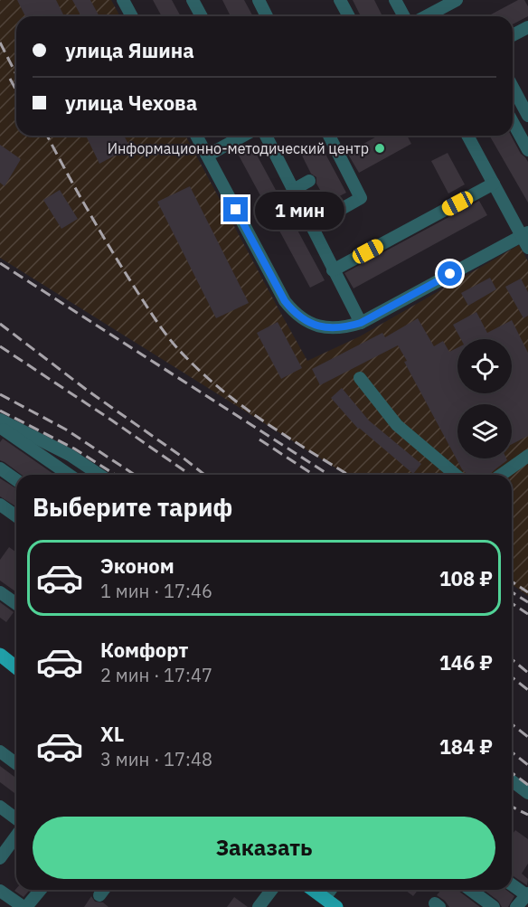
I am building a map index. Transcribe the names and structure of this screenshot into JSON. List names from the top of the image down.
{
  "places": ["Информационно-методический центр"],
  "page": {
    "banner": ["улица Яшина", "улица Чехова"],
    "bubble": "1 мин",
    "heading": "Выберите тариф",
    "list": [
      {
        "name": "Эконом",
        "note": "1 мин · 17:46",
        "value": "108 ₽"
      },
      {
        "name": "Комфорт",
        "note": "2 мин · 17:47",
        "value": "146 ₽"
      },
      {
        "name": "XL",
        "note": "3 мин · 17:48",
        "value": "184 ₽"
      }
    ],
    "buttons": "Заказать"
  }
}
